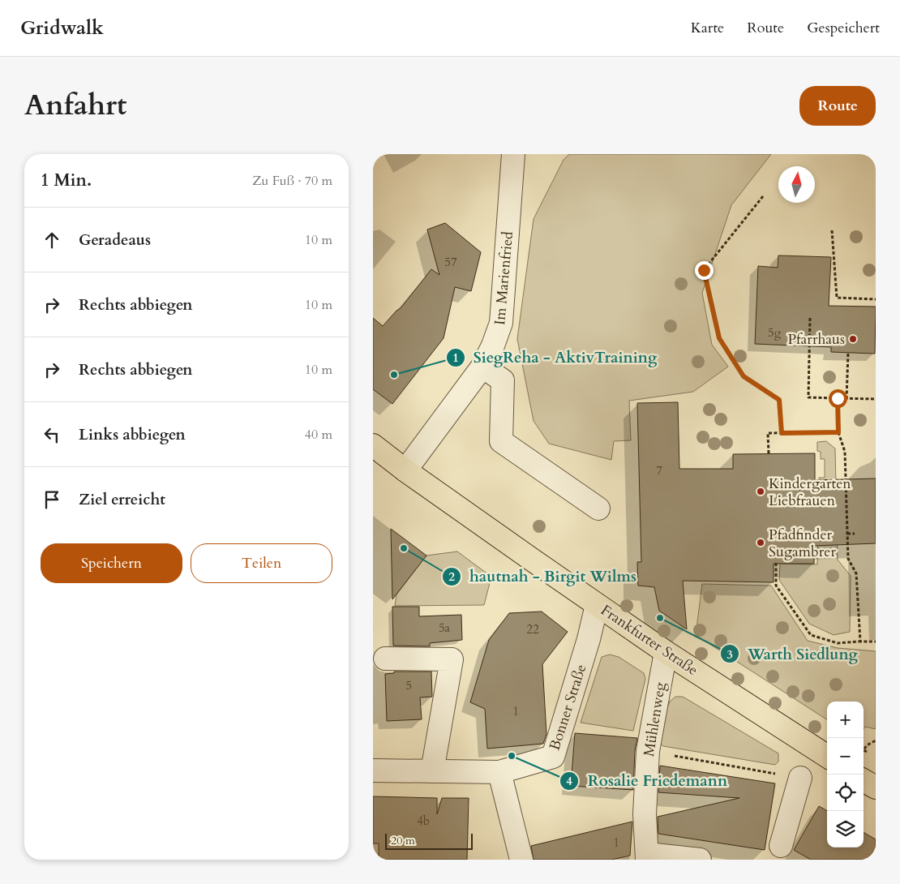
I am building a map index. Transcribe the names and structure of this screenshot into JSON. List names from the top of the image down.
{
  "streets": {
    "main road": ["Frankfurter Straße"],
    "street": ["Im Marienfried", "Bonner Straße", "Mühlenweg"]
  },
  "crossings": [
    ["Im Marienfried", "Frankfurter Straße"],
    ["Frankfurter Straße", "Bonner Straße"],
    ["Frankfurter Straße", "Mühlenweg"]
  ],
  "places": [
    "Pfarrhaus",
    "SiegReha - AktivTraining",
    "Kindergarten Liebfrauen",
    "Pfadfinder Sugambrer",
    "hautnah - Birgit Wilms",
    "Warth Siedlung",
    "Rosalie Friedemann"
  ],
  "house_numbers": [
    "57",
    "5g",
    "7",
    "5a",
    "22",
    "5",
    "1",
    "4b",
    "1"
  ],
  "scale_bar": "20 m",
  "north": "top",
  "page": {
    "header": "Gridwalk",
    "nav": ["Karte", "Route", "Gespeichert"],
    "title": "Anfahrt",
    "buttons": [
      "Route",
      ["Speichern", "Teilen"]
    ],
    "heading": ["1 Min.", "Zu Fuß · 70 m"],
    "list": [
      ["Geradeaus", "10 m"],
      ["Rechts abbiegen", "10 m"],
      ["Rechts abbiegen", "10 m"],
      ["Links abbiegen", "40 m"],
      "Ziel erreicht"
    ],
    "map_buttons": ["+", "−"],
    "scale": "20 m"
  }
}
